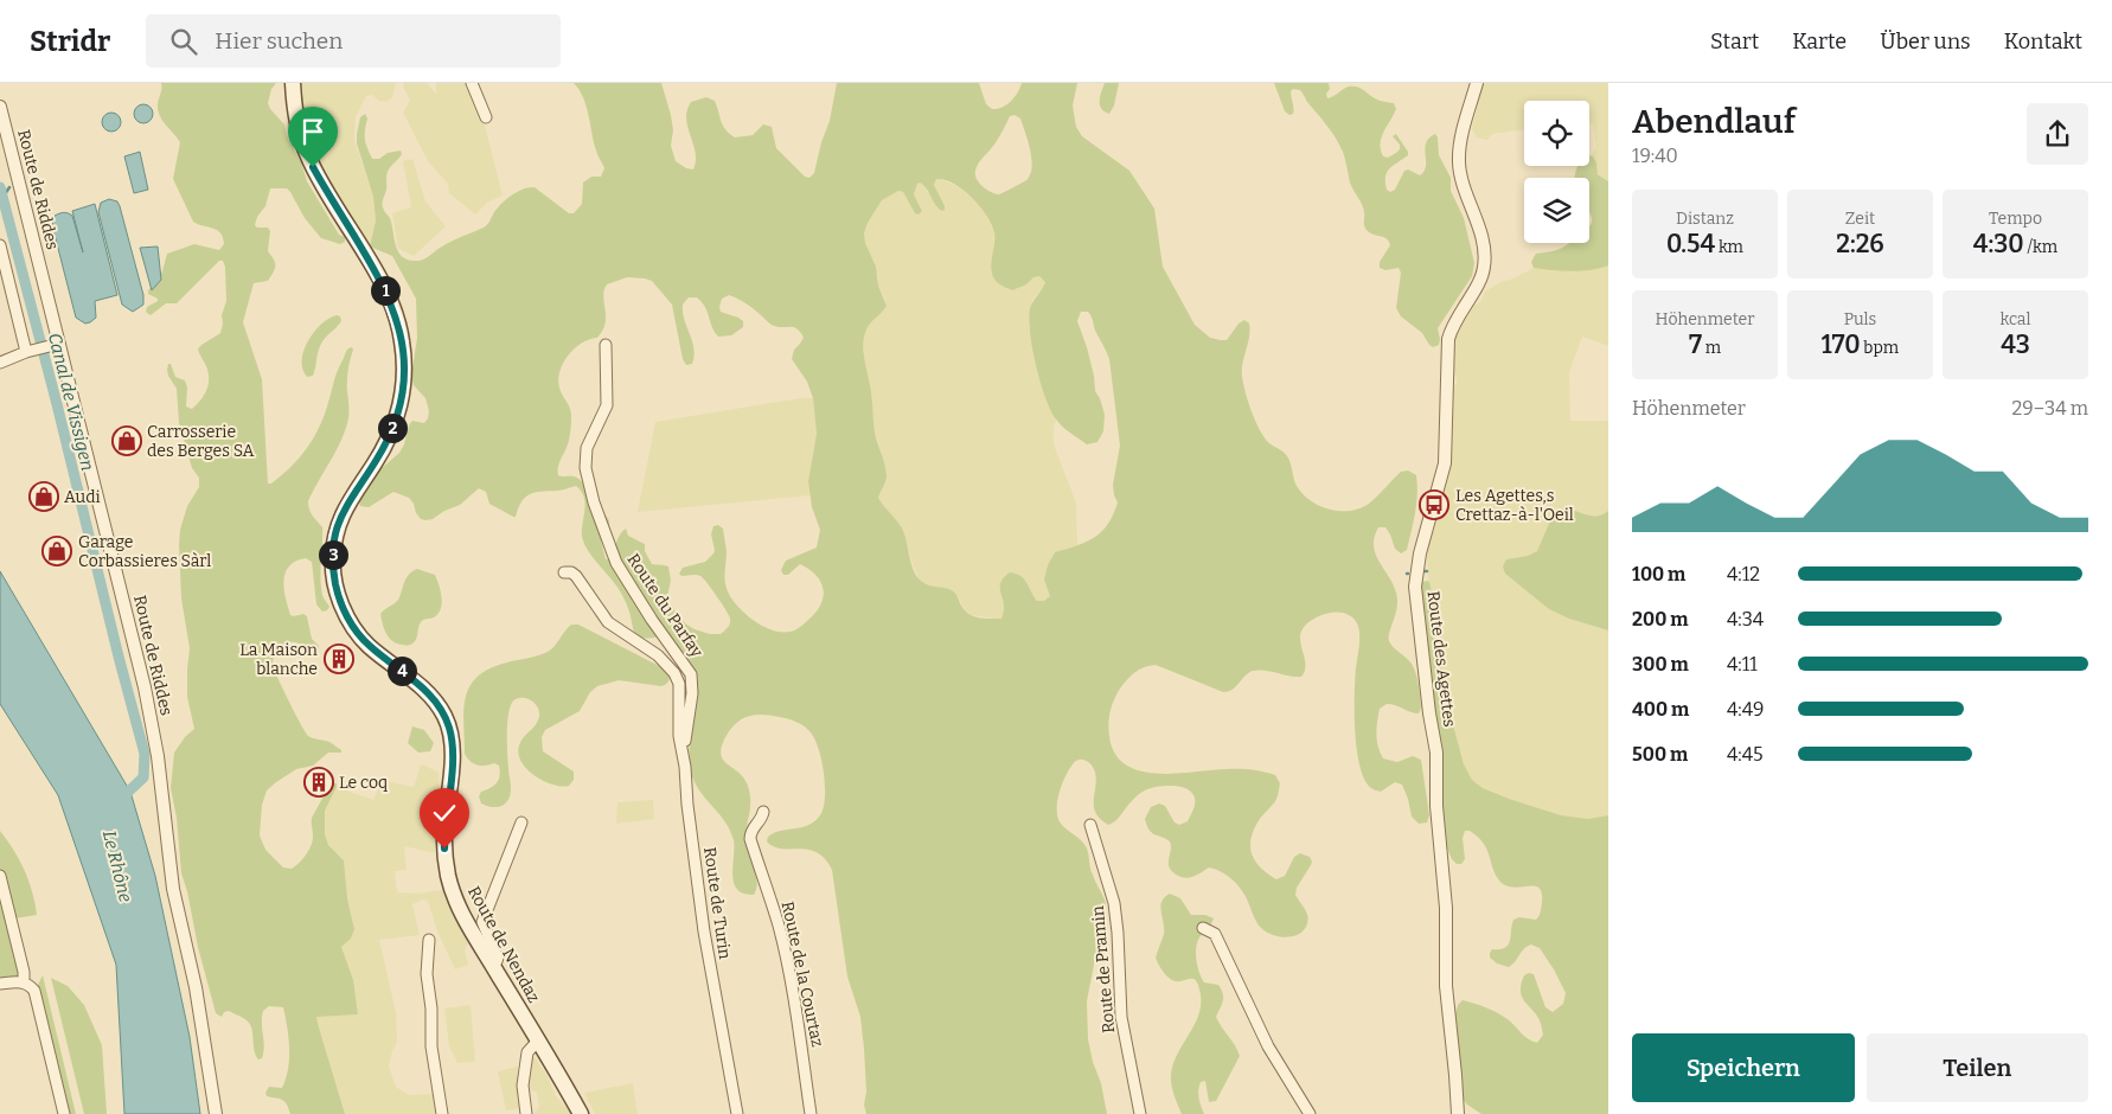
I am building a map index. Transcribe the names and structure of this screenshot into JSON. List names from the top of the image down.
{
  "streets": {
    "main road": ["Route de Nendaz"],
    "street": [
      "Route de Riddes",
      "Route du Parfay",
      "Route des Agettes",
      "Route de Turin",
      "Route de Pramin",
      "Route de la Courtaz"
    ]
  },
  "crossings": [
    ["Route du Parfay", "Route de Turin"]
  ],
  "water": ["Canal de Vissigen", "Le Rhône"],
  "places": {
    "shop": ["Carrosserie des Berges SA", "Audi", "Garage Corbassieres Sàrl"],
    "bus stop": ["Les Agettes,s Crettaz-à-l'Oeil"],
    "building": ["La Maison blanche", "Le coq"]
  },
  "page": {
    "header": "Stridr",
    "search": "Hier suchen",
    "nav": [
      "Start",
      "Karte",
      "Über uns",
      "Kontakt"
    ],
    "heading": ["Abendlauf", "19:40"],
    "stats": [
      ["Distanz", "0.54 km"],
      ["Zeit", "2:26"],
      ["Tempo", "4:30 /km"],
      ["Höhenmeter", "7 m"],
      ["Puls", "170 bpm"],
      ["kcal", "43"]
    ],
    "pins": [
      "1",
      "2",
      "3",
      "4"
    ],
    "chart": ["Höhenmeter", "29–34 m"],
    "list": [
      {
        "name": "100 m",
        "note": "4:12"
      },
      {
        "name": "200 m",
        "note": "4:34"
      },
      {
        "name": "300 m",
        "note": "4:11"
      },
      {
        "name": "400 m",
        "note": "4:49"
      },
      {
        "name": "500 m",
        "note": "4:45"
      }
    ],
    "buttons": ["Speichern", "Teilen"]
  }
}
